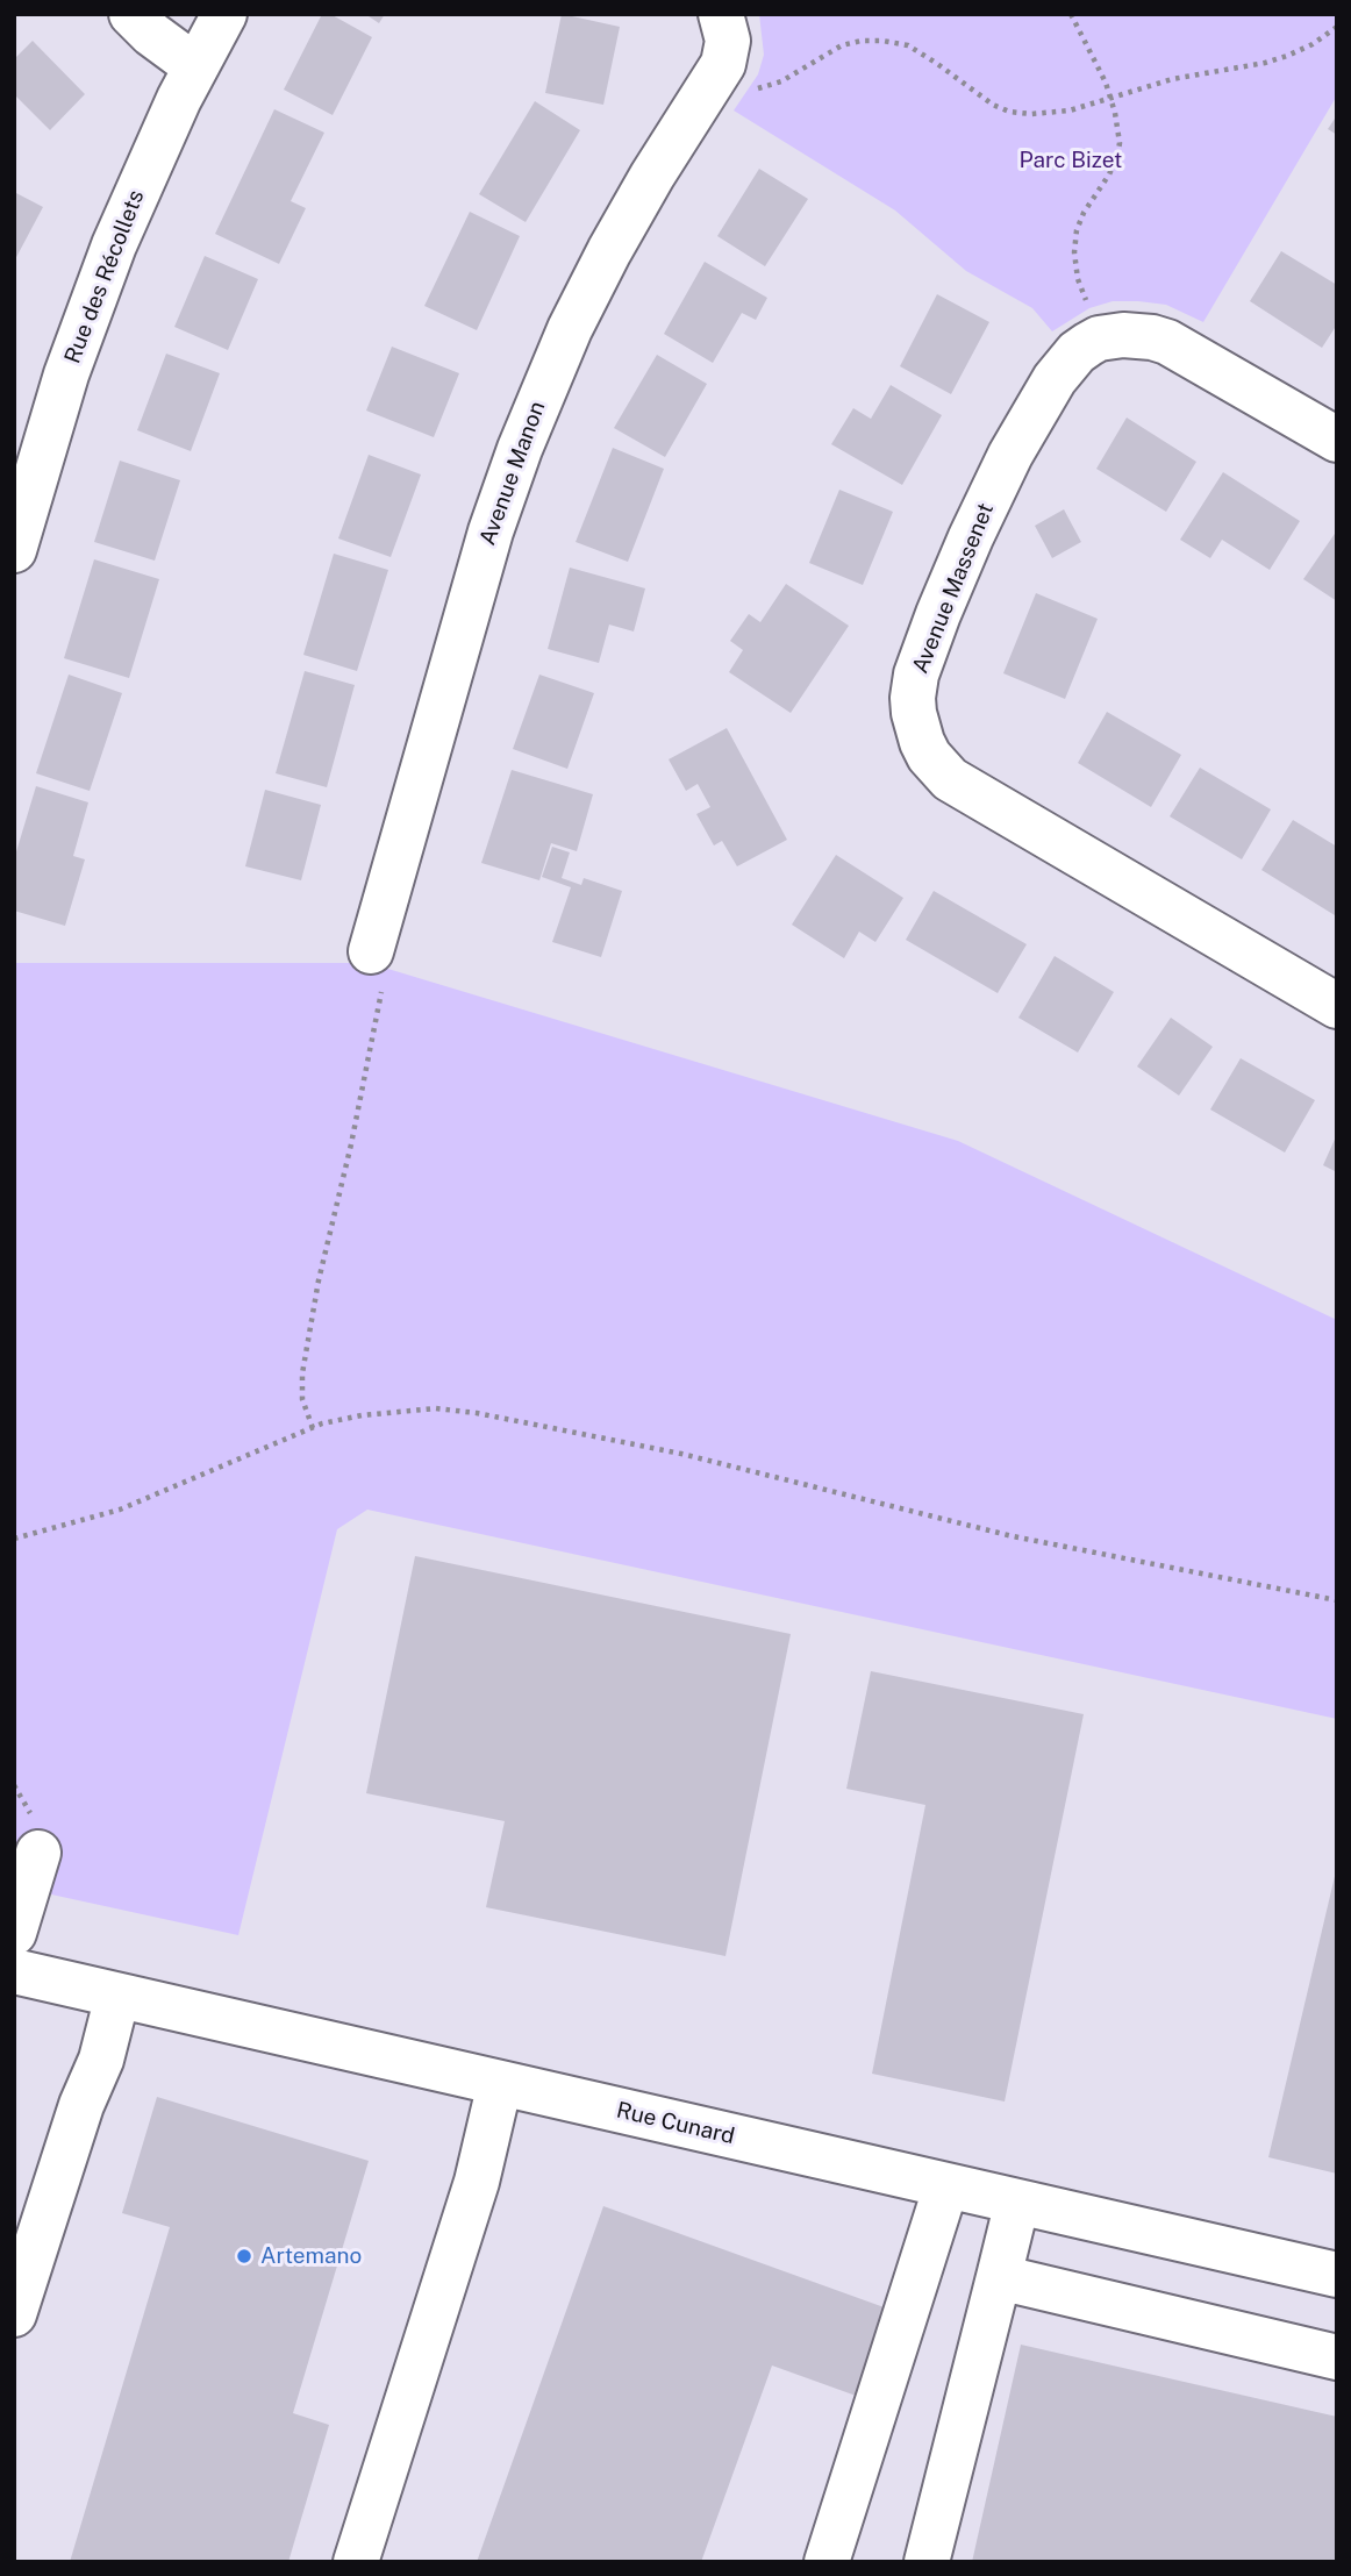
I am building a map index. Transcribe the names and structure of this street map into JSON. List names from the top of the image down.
{
  "streets": {
    "street": [
      "Rue des Récollets",
      "Avenue Manon",
      "Avenue Massenet",
      "Rue Cunard"
    ]
  },
  "parks": ["Parc Bizet"],
  "places": ["Artemano"]
}
